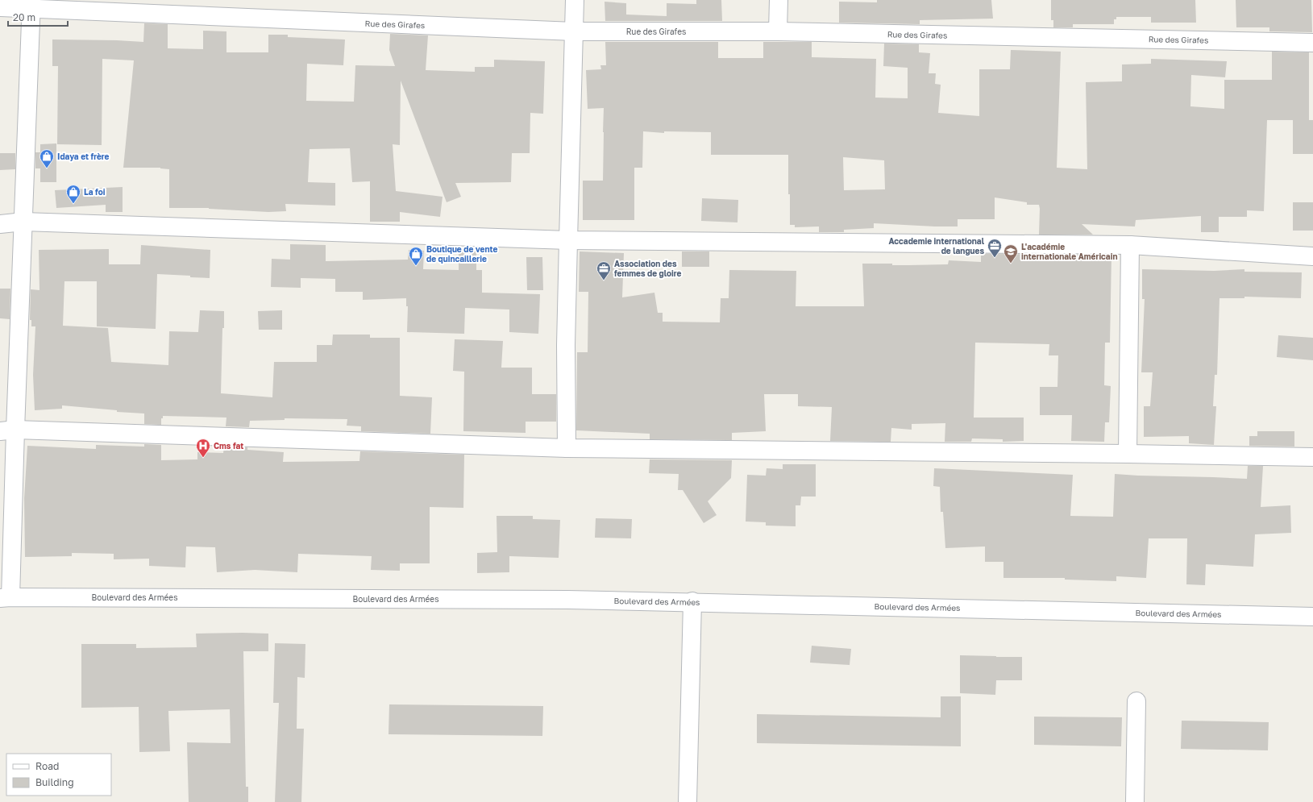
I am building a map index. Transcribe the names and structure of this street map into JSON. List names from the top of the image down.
{
  "streets": {
    "street": ["Rue des Girafes", "Boulevard des Armées"]
  },
  "places": {
    "shop": ["Idaya et frère", "La foi", "Boutique de vente de quincaillerie"],
    "office": ["Accademie international de langues", "Association des femmes de gloire"],
    "school or university": ["L'académie internationale Américain"],
    "hospital": ["Cms fat"]
  },
  "legend": ["Road", "Building"],
  "scale_bar": "20 m"
}
